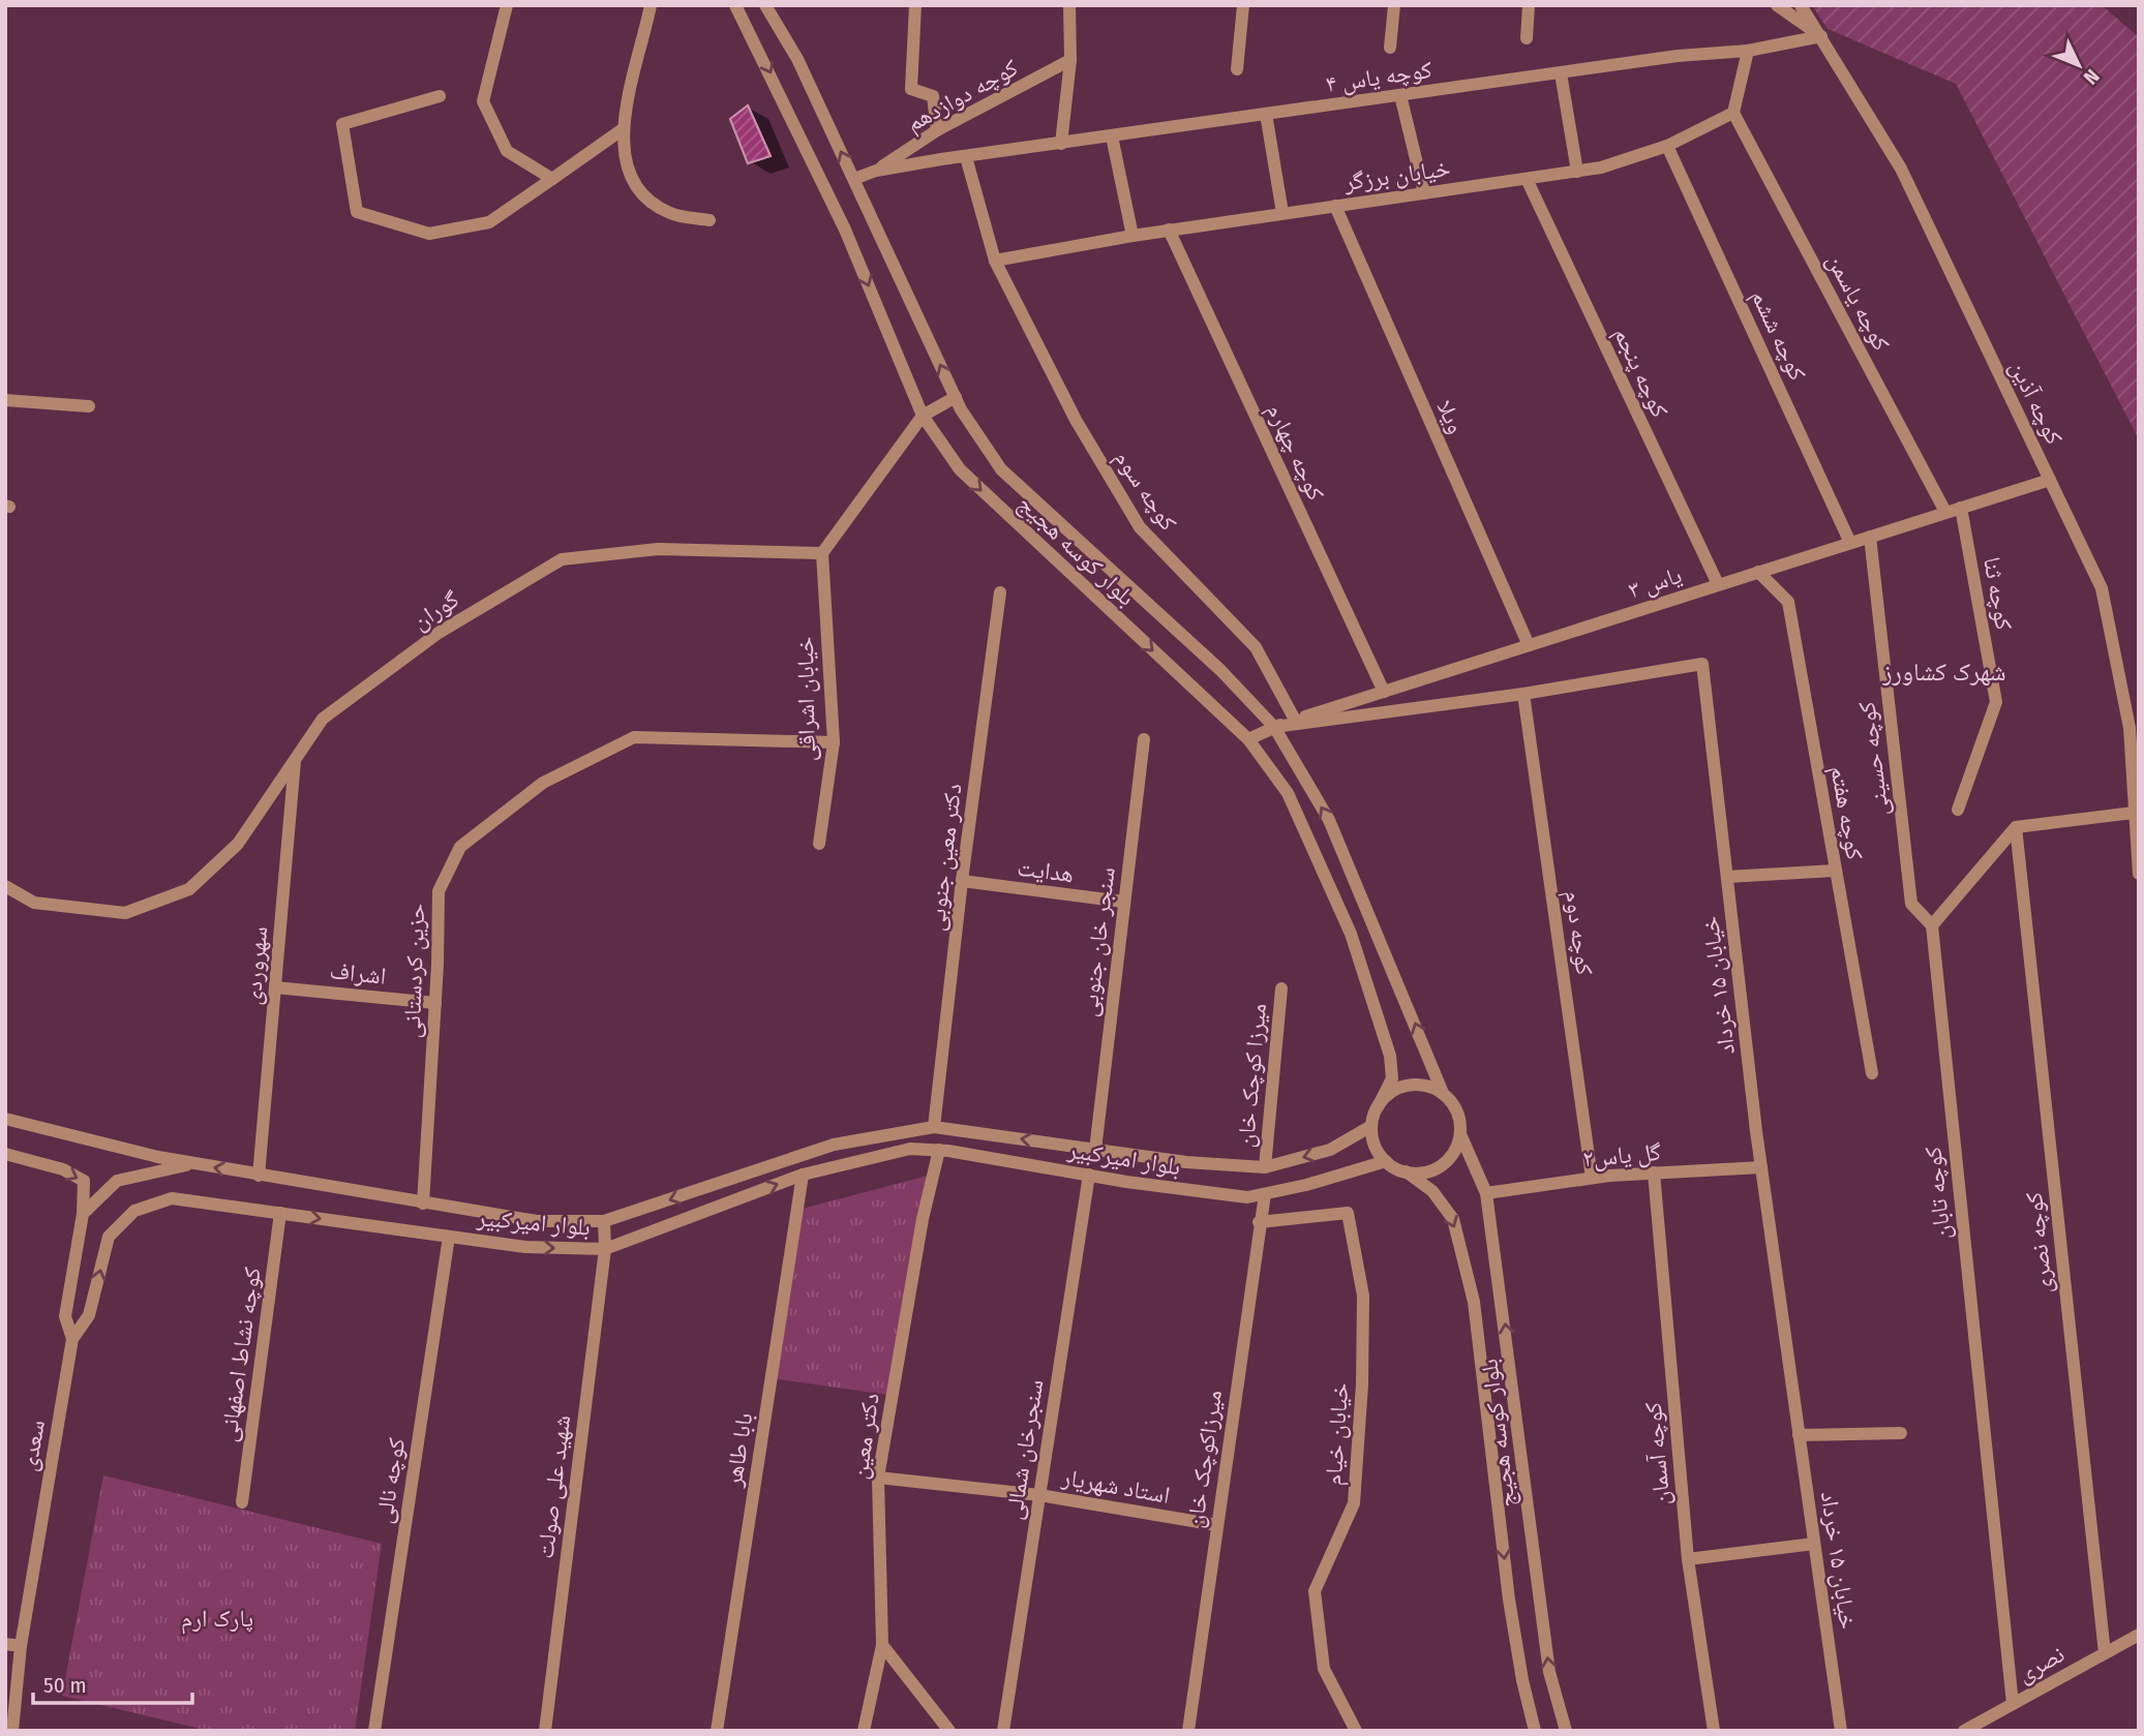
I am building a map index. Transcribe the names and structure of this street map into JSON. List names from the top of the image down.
{
  "streets": {
    "street": [
      "کوچه یاس ۴",
      "کوچه دوازدهم",
      "خیابان برزگر",
      "کوچه یاسمن",
      "کوچه ششم",
      "کوچه پنجم",
      "کوچه آذین",
      "ویلا",
      "کوچه چهارم",
      "کوچه سوم",
      "بلوار کوسه هجیج",
      "یاس ۳",
      "کوچه ثنا",
      "گوران",
      "خیابان اشراقی",
      "کوچه حسینی",
      "کوچه هفتم",
      "دکتر معین جنوبی",
      "هدایت",
      "کوچه دوم",
      "سنجر خان جنوبی",
      "سهروردی",
      "حزین کردستانی",
      "اشراف",
      "خیابان ۱۵ خرداد",
      "میرزا کوچک خان",
      "گل یاس۲",
      "بلوار امیرکبیر",
      "کوچه تابان",
      "کوچه نصری",
      "کوچه نشاط اصفهانی",
      "خیابان خیام",
      "دکتر معین",
      "سعدی",
      "بابا طاهر",
      "سنجرخان شمالی",
      "کوچه آسمان",
      "میرزاکوچک خان",
      "کوچه نالی",
      "استاد شهریار",
      "شهید علی صولت",
      "نصری"
    ]
  },
  "crossings": [
    ["کوچه یاس ۴", "کوچه دوازدهم"],
    ["کوچه یاس ۴", "کوچه آذین"],
    ["کوچه یاس ۴", "کوچه سوم"],
    ["خیابان برزگر", "کوچه یاسمن"],
    ["خیابان برزگر", "کوچه ششم"],
    ["خیابان برزگر", "کوچه پنجم"],
    ["خیابان برزگر", "ویلا"],
    ["خیابان برزگر", "کوچه چهارم"],
    ["خیابان برزگر", "کوچه سوم"],
    ["کوچه یاسمن", "یاس ۳"],
    ["کوچه ششم", "یاس ۳"],
    ["کوچه پنجم", "یاس ۳"],
    ["کوچه آذین", "یاس ۳"],
    ["ویلا", "یاس ۳"],
    ["کوچه چهارم", "یاس ۳"],
    ["کوچه سوم", "یاس ۳"],
    ["بلوار کوسه هجیج", "یاس ۳"],
    ["بلوار کوسه هجیج", "خیابان ۱۵ خرداد"],
    ["بلوار کوسه هجیج", "گل یاس۲"],
    ["بلوار کوسه هجیج", "بلوار امیرکبیر"],
    ["یاس ۳", "کوچه ثنا"],
    ["یاس ۳", "کوچه حسینی"],
    ["یاس ۳", "کوچه هفتم"],
    ["یاس ۳", "خیابان ۱۵ خرداد"],
    ["گوران", "خیابان اشراقی"],
    ["گوران", "سهروردی"],
    ["خیابان اشراقی", "حزین کردستانی"],
    ["کوچه حسینی", "کوچه تابان"],
    ["دکتر معین جنوبی", "هدایت"],
    ["دکتر معین جنوبی", "بلوار امیرکبیر"],
    ["هدایت", "سنجر خان جنوبی"],
    ["کوچه دوم", "خیابان ۱۵ خرداد"],
    ["کوچه دوم", "گل یاس۲"],
    ["سنجر خان جنوبی", "بلوار امیرکبیر"],
    ["سهروردی", "اشراف"],
    ["سهروردی", "بلوار امیرکبیر"],
    ["حزین کردستانی", "اشراف"],
    ["حزین کردستانی", "بلوار امیرکبیر"],
    ["خیابان ۱۵ خرداد", "گل یاس۲"],
    ["میرزا کوچک خان", "بلوار امیرکبیر"],
    ["گل یاس۲", "کوچه آسمان"],
    ["بلوار امیرکبیر", "کوچه نشاط اصفهانی"],
    ["بلوار امیرکبیر", "دکتر معین"],
    ["بلوار امیرکبیر", "سعدی"],
    ["بلوار امیرکبیر", "بابا طاهر"],
    ["بلوار امیرکبیر", "سنجرخان شمالی"],
    ["بلوار امیرکبیر", "میرزاکوچک خان"],
    ["بلوار امیرکبیر", "کوچه نالی"],
    ["بلوار امیرکبیر", "شهید علی صولت"],
    ["کوچه تابان", "نصری"],
    ["کوچه نصری", "نصری"],
    ["خیابان خیام", "میرزاکوچک خان"],
    ["دکتر معین", "استاد شهریار"],
    ["سنجرخان شمالی", "استاد شهریار"],
    ["میرزاکوچک خان", "استاد شهریار"]
  ],
  "districts": ["شهرک کشاورز"],
  "parks": ["پارک ارم"],
  "scale_bar": "50 m",
  "north": "bottom right"
}
